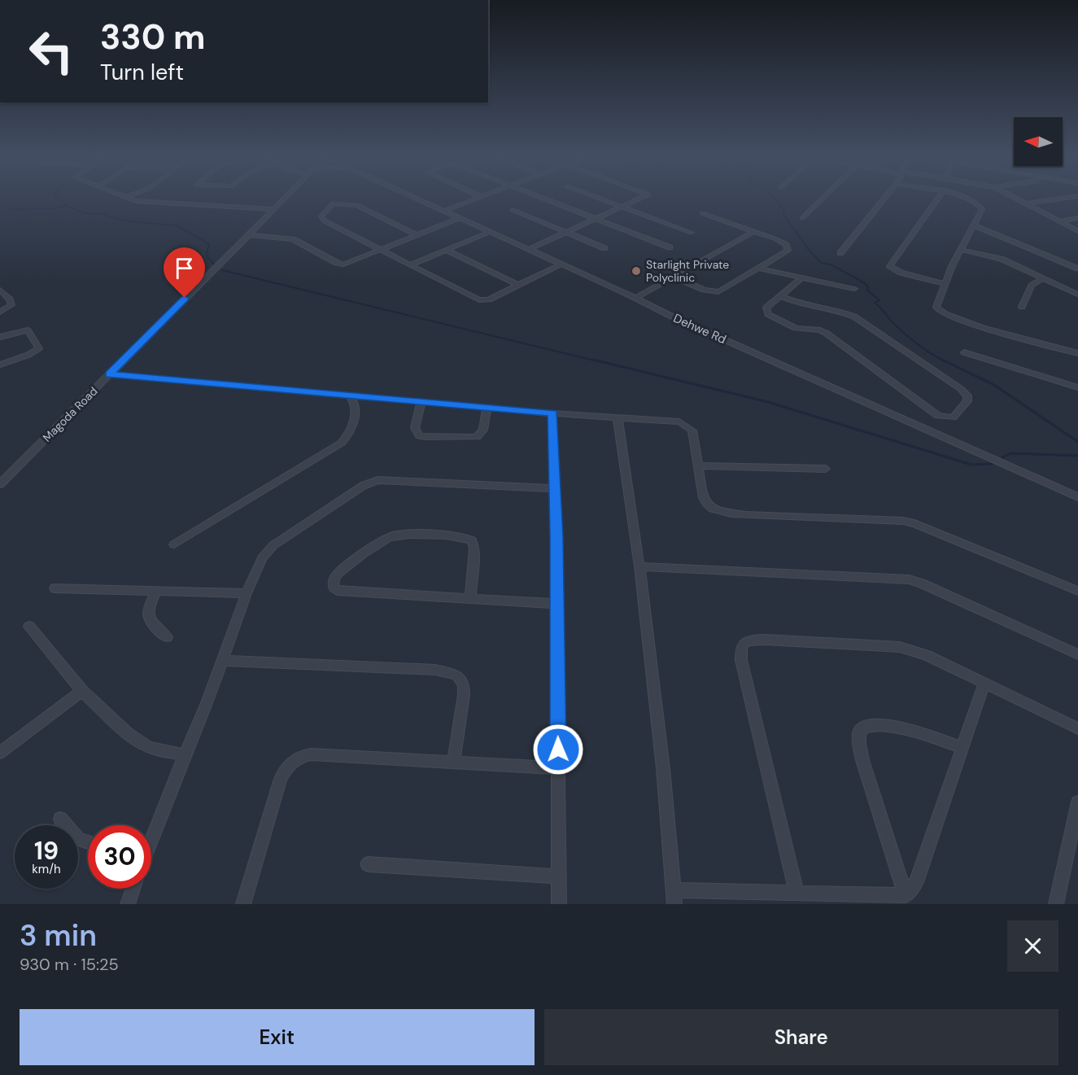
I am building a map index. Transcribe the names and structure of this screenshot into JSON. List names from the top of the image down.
{
  "streets": {
    "street": ["Dehwe Rd", "Magoda Road"]
  },
  "places": ["Starlight Private Polyclinic"],
  "north": "left",
  "page": {
    "turn": ["330 m", "Turn left"],
    "speed": "19 km/h",
    "limit": "30",
    "heading": ["3 min", "930 m · 15:25"],
    "buttons": ["Exit", "Share"]
  }
}
